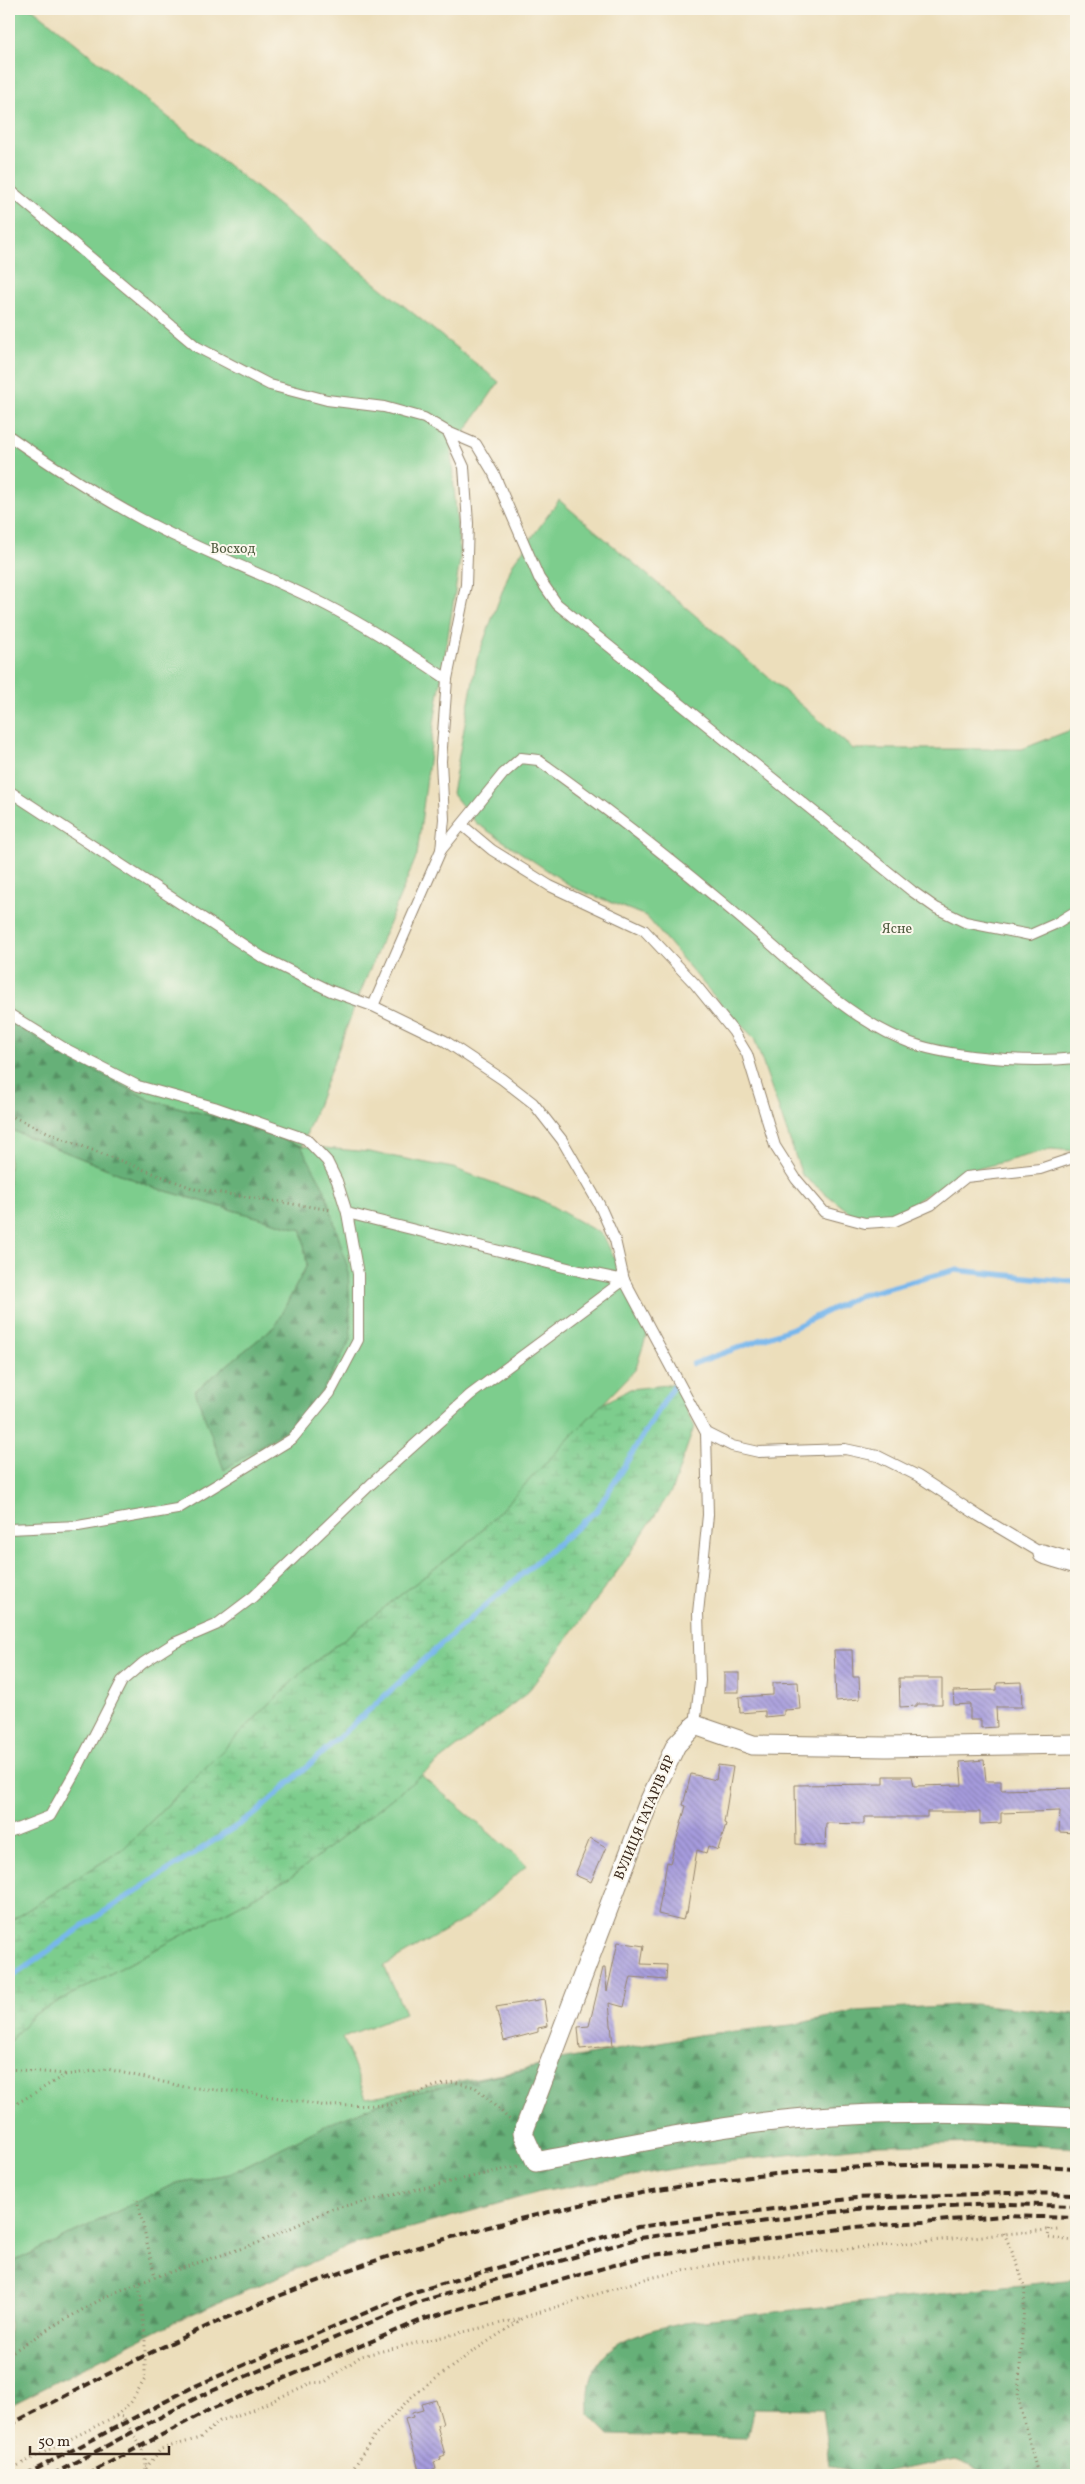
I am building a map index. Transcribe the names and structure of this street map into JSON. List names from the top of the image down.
{
  "streets": {
    "street": ["ВУЛИЦЯ ТАТАРІВ ЯР"]
  },
  "parks": ["Восход", "Ясне"],
  "scale_bar": "50 m"
}
